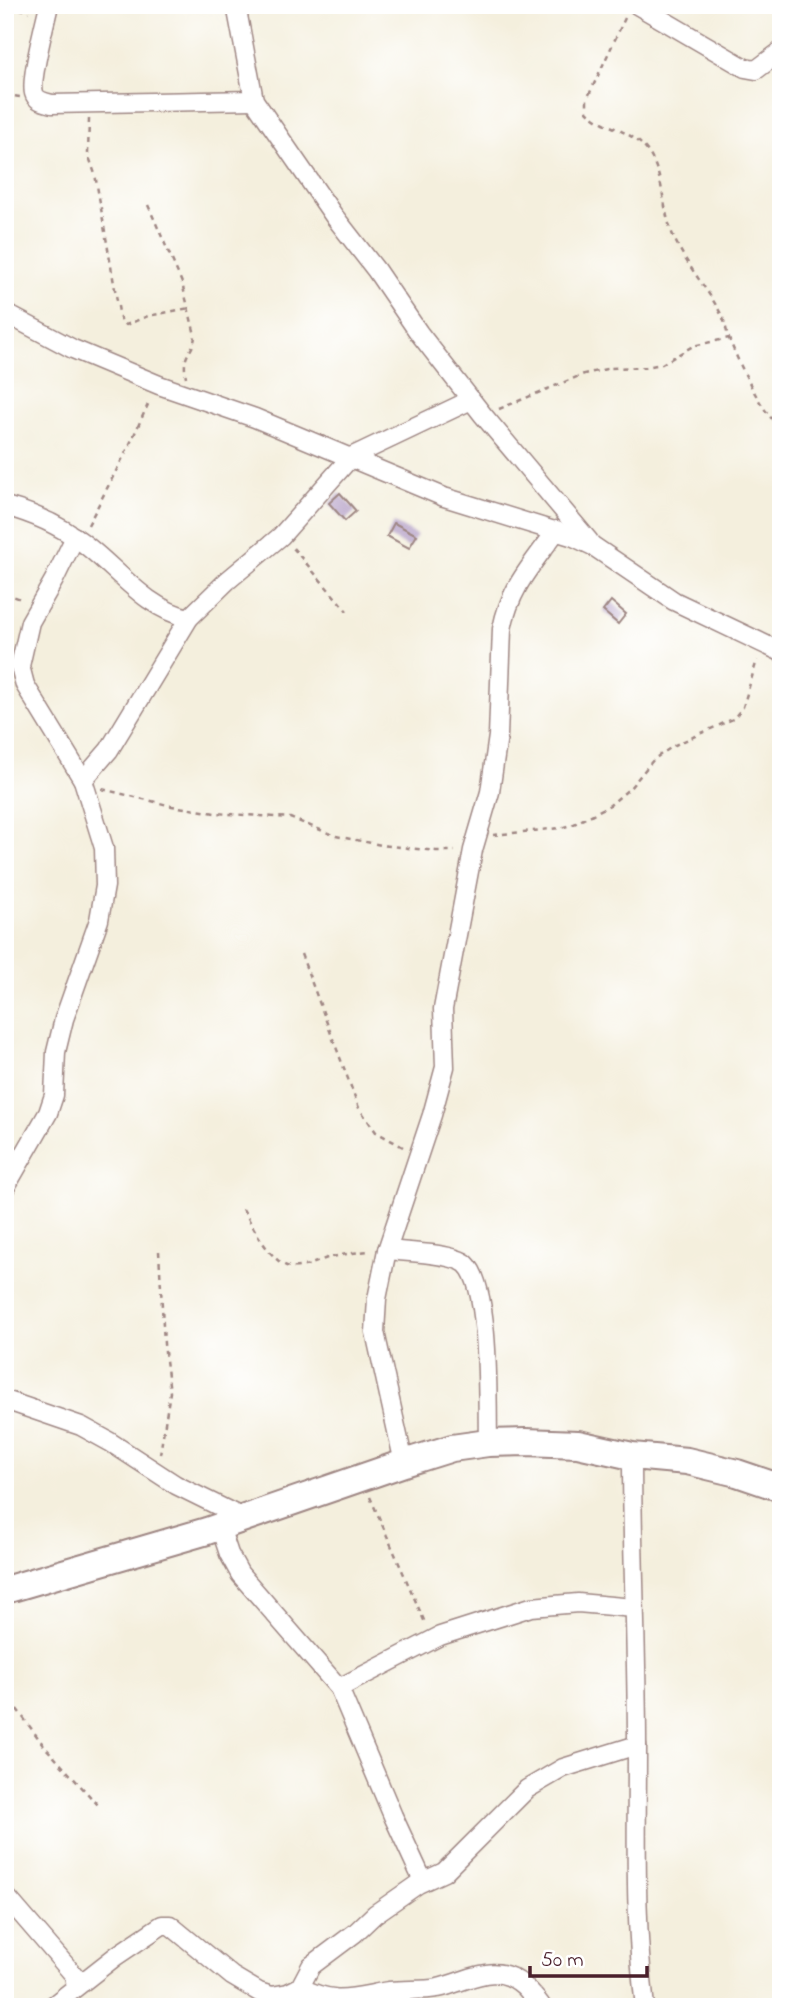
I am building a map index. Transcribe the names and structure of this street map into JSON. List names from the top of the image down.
{
  "scale_bar": "50 m"
}
